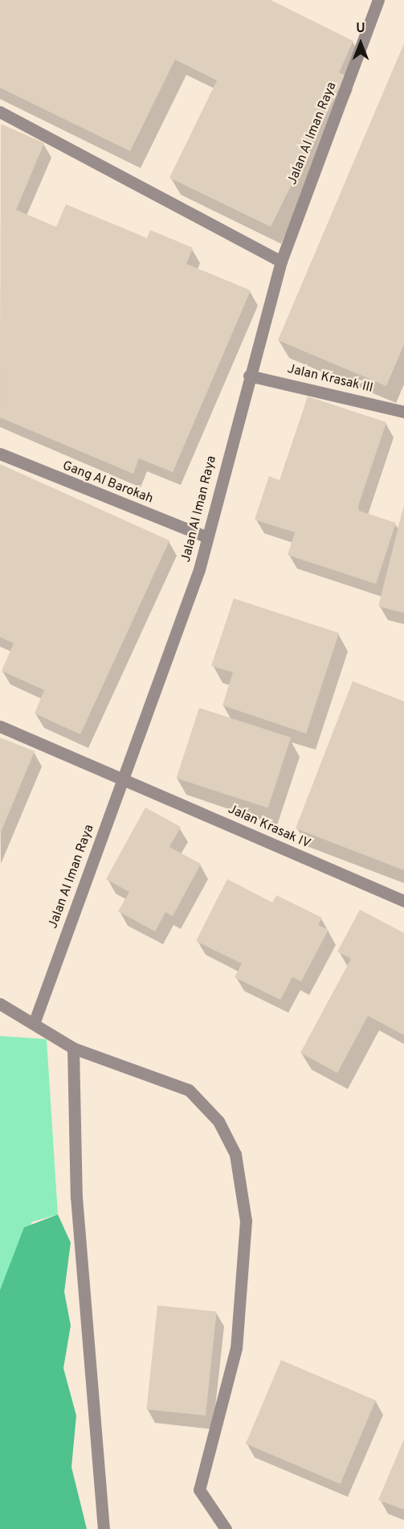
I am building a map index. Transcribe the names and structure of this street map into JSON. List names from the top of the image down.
{
  "streets": {
    "street": [
      "Jalan Al Iman Raya",
      "Jalan Krasak III",
      "Gang Al Barokah",
      "Jalan Krasak IV"
    ]
  },
  "crossings": [
    ["Jalan Al Iman Raya", "Jalan Krasak III"],
    ["Jalan Al Iman Raya", "Gang Al Barokah"],
    ["Jalan Al Iman Raya", "Jalan Krasak IV"]
  ],
  "north": "top"
}
